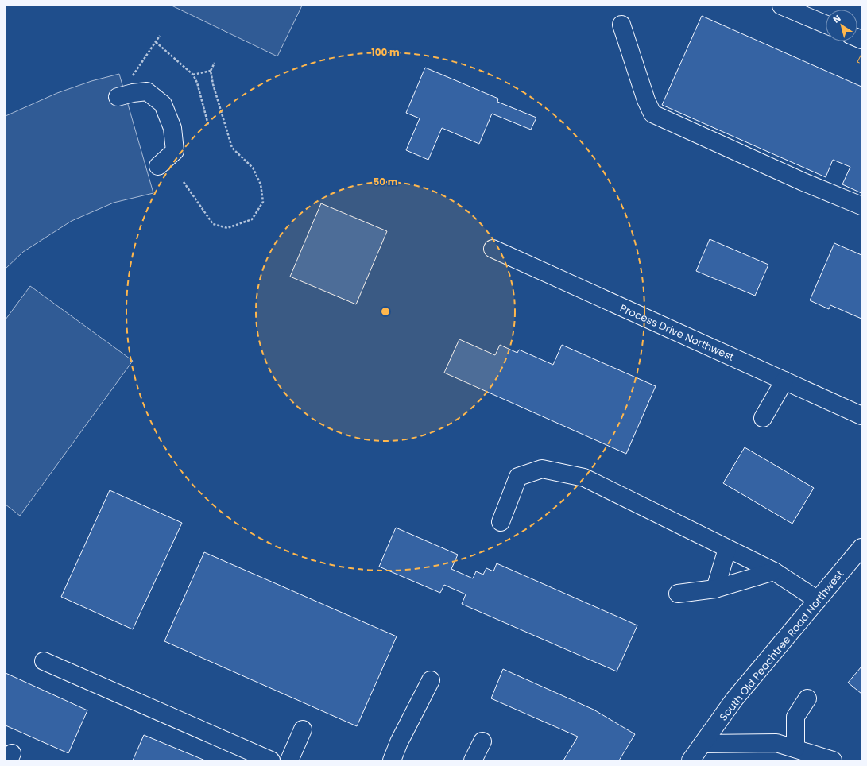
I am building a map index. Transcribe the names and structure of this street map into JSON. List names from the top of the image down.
{
  "streets": {
    "street": ["Process Drive Northwest", "South Old Peachtree Road Northwest"]
  },
  "north": "top left",
  "rings": ["100 m", "50 m"]
}
